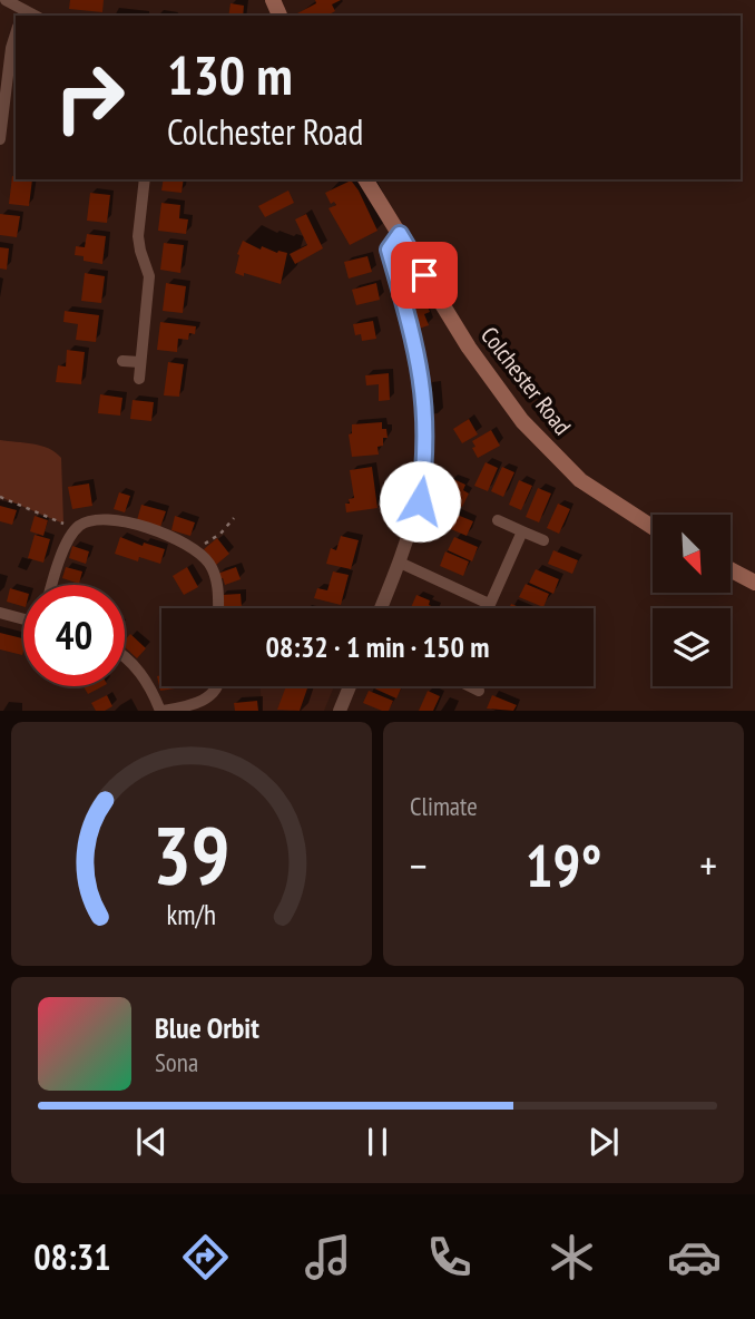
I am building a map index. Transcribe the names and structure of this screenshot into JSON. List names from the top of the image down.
{
  "streets": {
    "main road": ["Colchester Road"]
  },
  "north": "bottom right",
  "page": {
    "turn": ["130 m", "Colchester Road"],
    "limit": "40",
    "trip": "08:32 · 1 min · 150 m",
    "tile": "Climate",
    "heat": ["−", "19°", "+"],
    "song": ["Blue Orbit", "Sona"],
    "tabs": "08:31",
    "gauge": ["39", "km/h"]
  }
}
